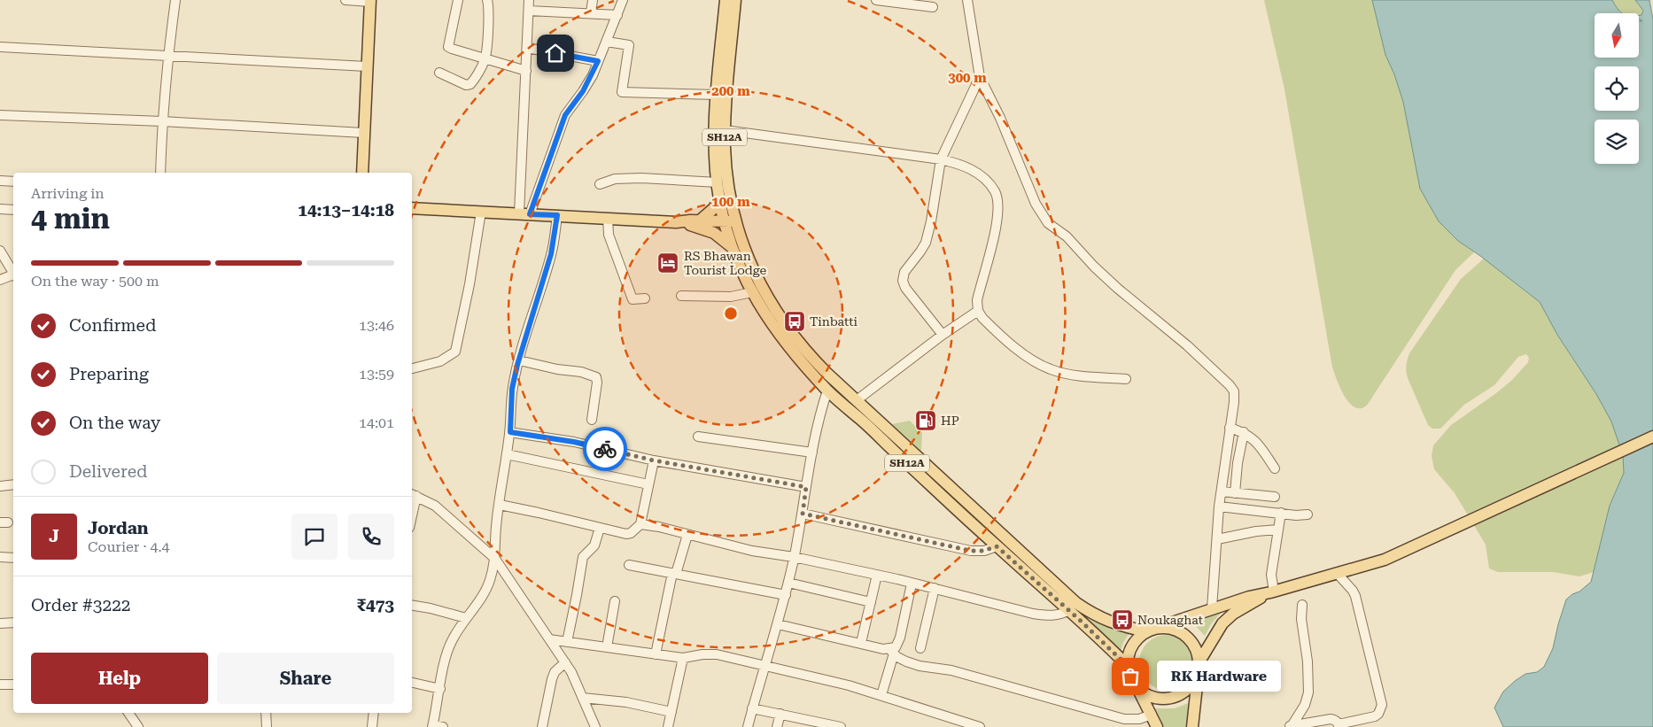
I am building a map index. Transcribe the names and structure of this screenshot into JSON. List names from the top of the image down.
{
  "streets": {
    "main road": ["SH12A"]
  },
  "places": {
    "hotel": ["RS Bhawan Tourist Lodge"],
    "bus stop": ["Tinbatti", "Noukaghat"],
    "fuel station": ["HP"],
    "other": ["RK Hardware"]
  },
  "north": "bottom",
  "page": {
    "heading": ["4 min", "Arriving in", "14:13–14:18"],
    "panel": [
      "Jordan",
      "Courier · 4.4",
      "Order #3222",
      "₹473"
    ],
    "bar": "On the way · 500 m",
    "list": [
      ["Confirmed", "13:46"],
      ["Preparing", "13:59"],
      ["On the way", "14:01"],
      "Delivered"
    ],
    "round": "J",
    "buttons": ["Help", "Share"],
    "bubble": "RK Hardware"
  },
  "rings": ["300 m", "200 m", "100 m"]
}
